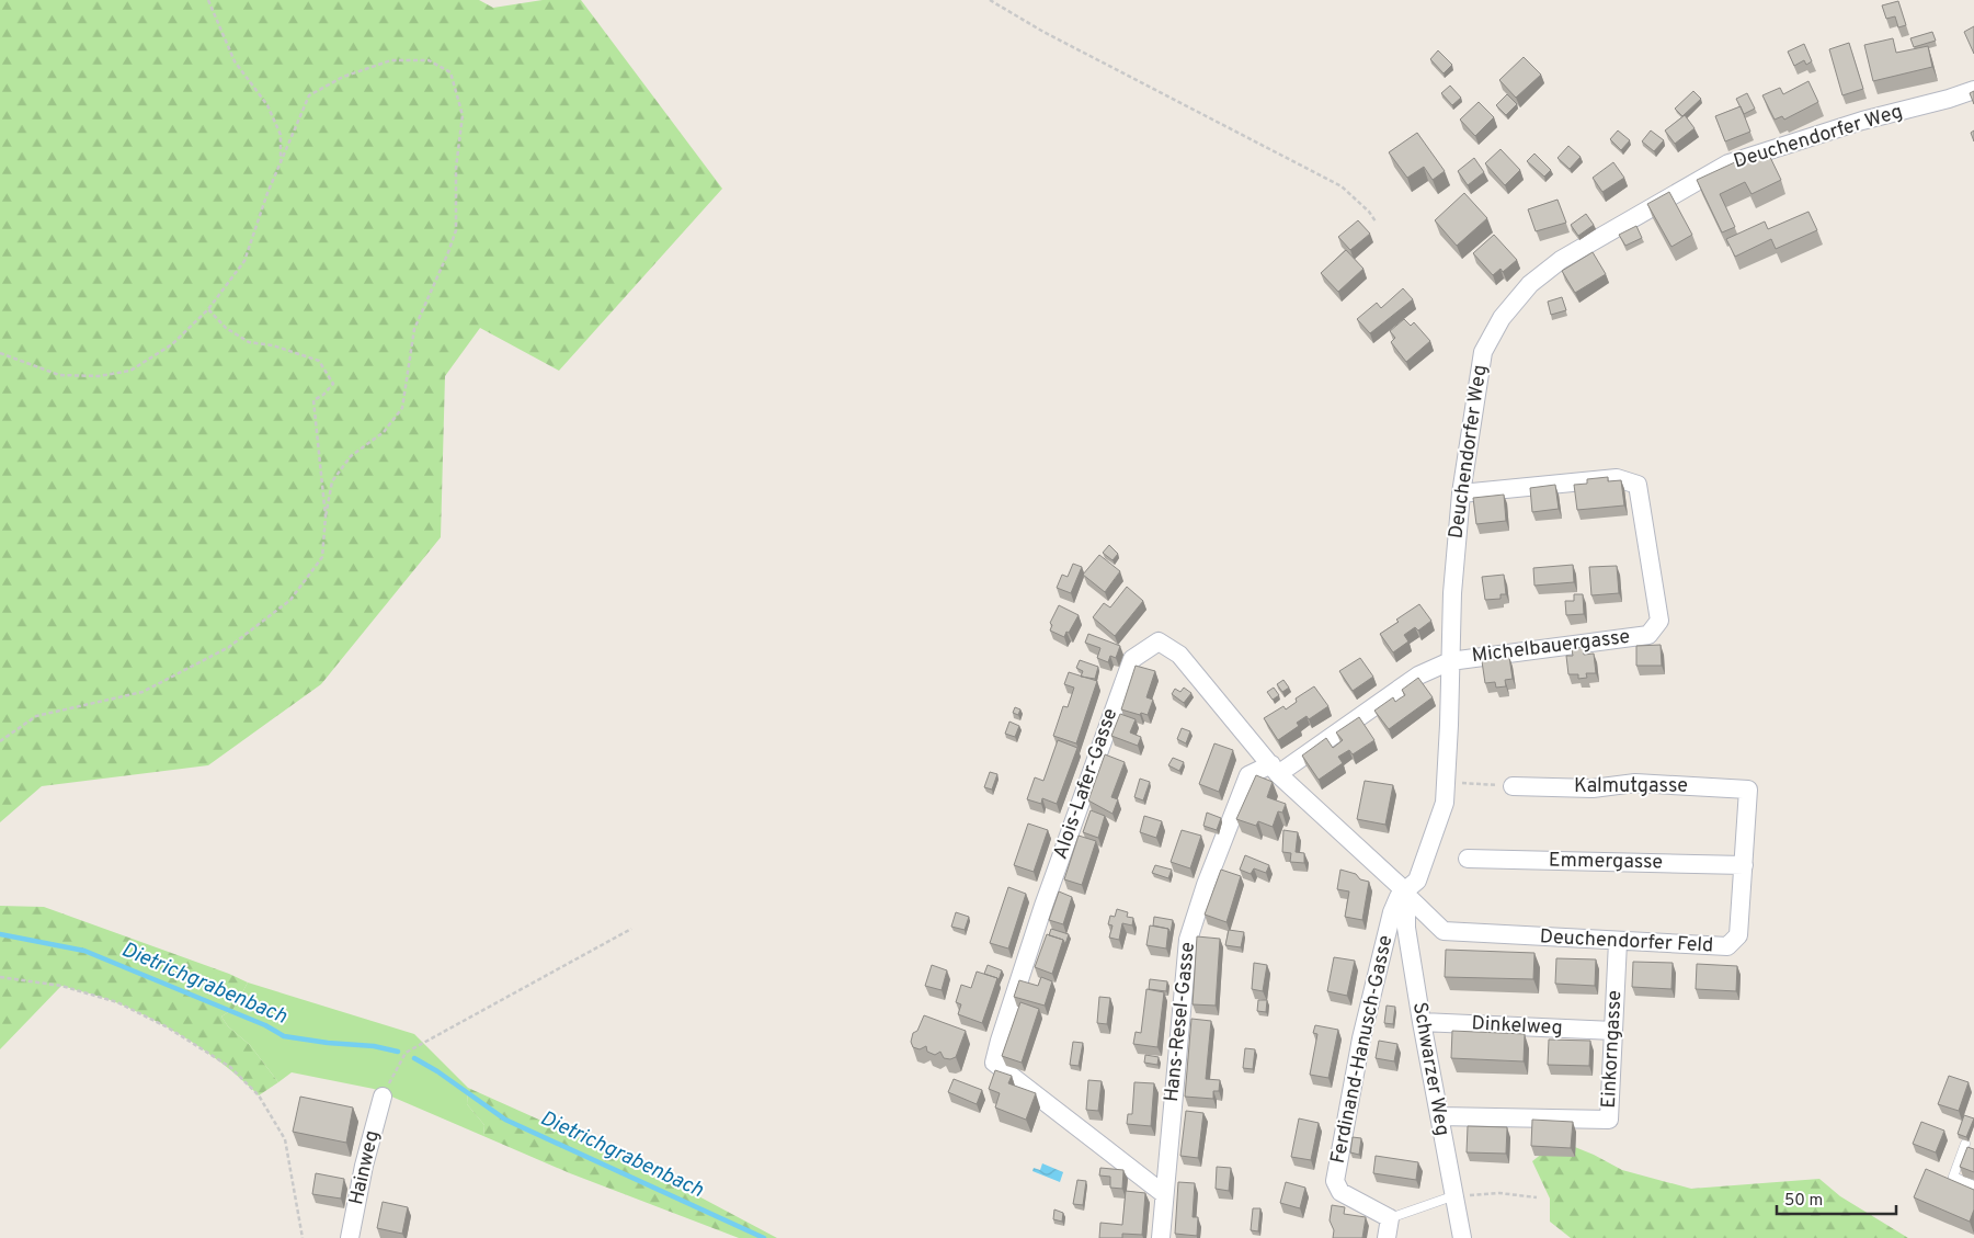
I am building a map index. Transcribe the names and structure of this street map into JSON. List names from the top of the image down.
{
  "streets": {
    "street": [
      "Deuchendorfer Weg",
      "Michelbauergasse",
      "Alois-Lafer-Gasse",
      "Kalmutgasse",
      "Emmergasse",
      "Deuchendorfer Feld",
      "Hans-Resel-Gasse",
      "Dinkelweg",
      "Ferdinand-Hanusch-Gasse",
      "Einkorngasse",
      "Schwarzer Weg",
      "Hainweg"
    ]
  },
  "crossings": [
    ["Deuchendorfer Weg", "Michelbauergasse"],
    ["Deuchendorfer Weg", "Alois-Lafer-Gasse"],
    ["Deuchendorfer Weg", "Deuchendorfer Feld"],
    ["Deuchendorfer Weg", "Hans-Resel-Gasse"],
    ["Deuchendorfer Weg", "Ferdinand-Hanusch-Gasse"],
    ["Deuchendorfer Weg", "Schwarzer Weg"],
    ["Michelbauergasse", "Hans-Resel-Gasse"],
    ["Alois-Lafer-Gasse", "Deuchendorfer Feld"],
    ["Alois-Lafer-Gasse", "Hans-Resel-Gasse"],
    ["Alois-Lafer-Gasse", "Ferdinand-Hanusch-Gasse"],
    ["Alois-Lafer-Gasse", "Schwarzer Weg"],
    ["Kalmutgasse", "Deuchendorfer Feld"],
    ["Emmergasse", "Deuchendorfer Feld"],
    ["Deuchendorfer Feld", "Ferdinand-Hanusch-Gasse"],
    ["Deuchendorfer Feld", "Einkorngasse"],
    ["Deuchendorfer Feld", "Schwarzer Weg"],
    ["Dinkelweg", "Einkorngasse"],
    ["Dinkelweg", "Schwarzer Weg"],
    ["Ferdinand-Hanusch-Gasse", "Schwarzer Weg"],
    ["Einkorngasse", "Schwarzer Weg"]
  ],
  "water": ["Dietrichgrabenbach"],
  "scale_bar": "50 m"
}
